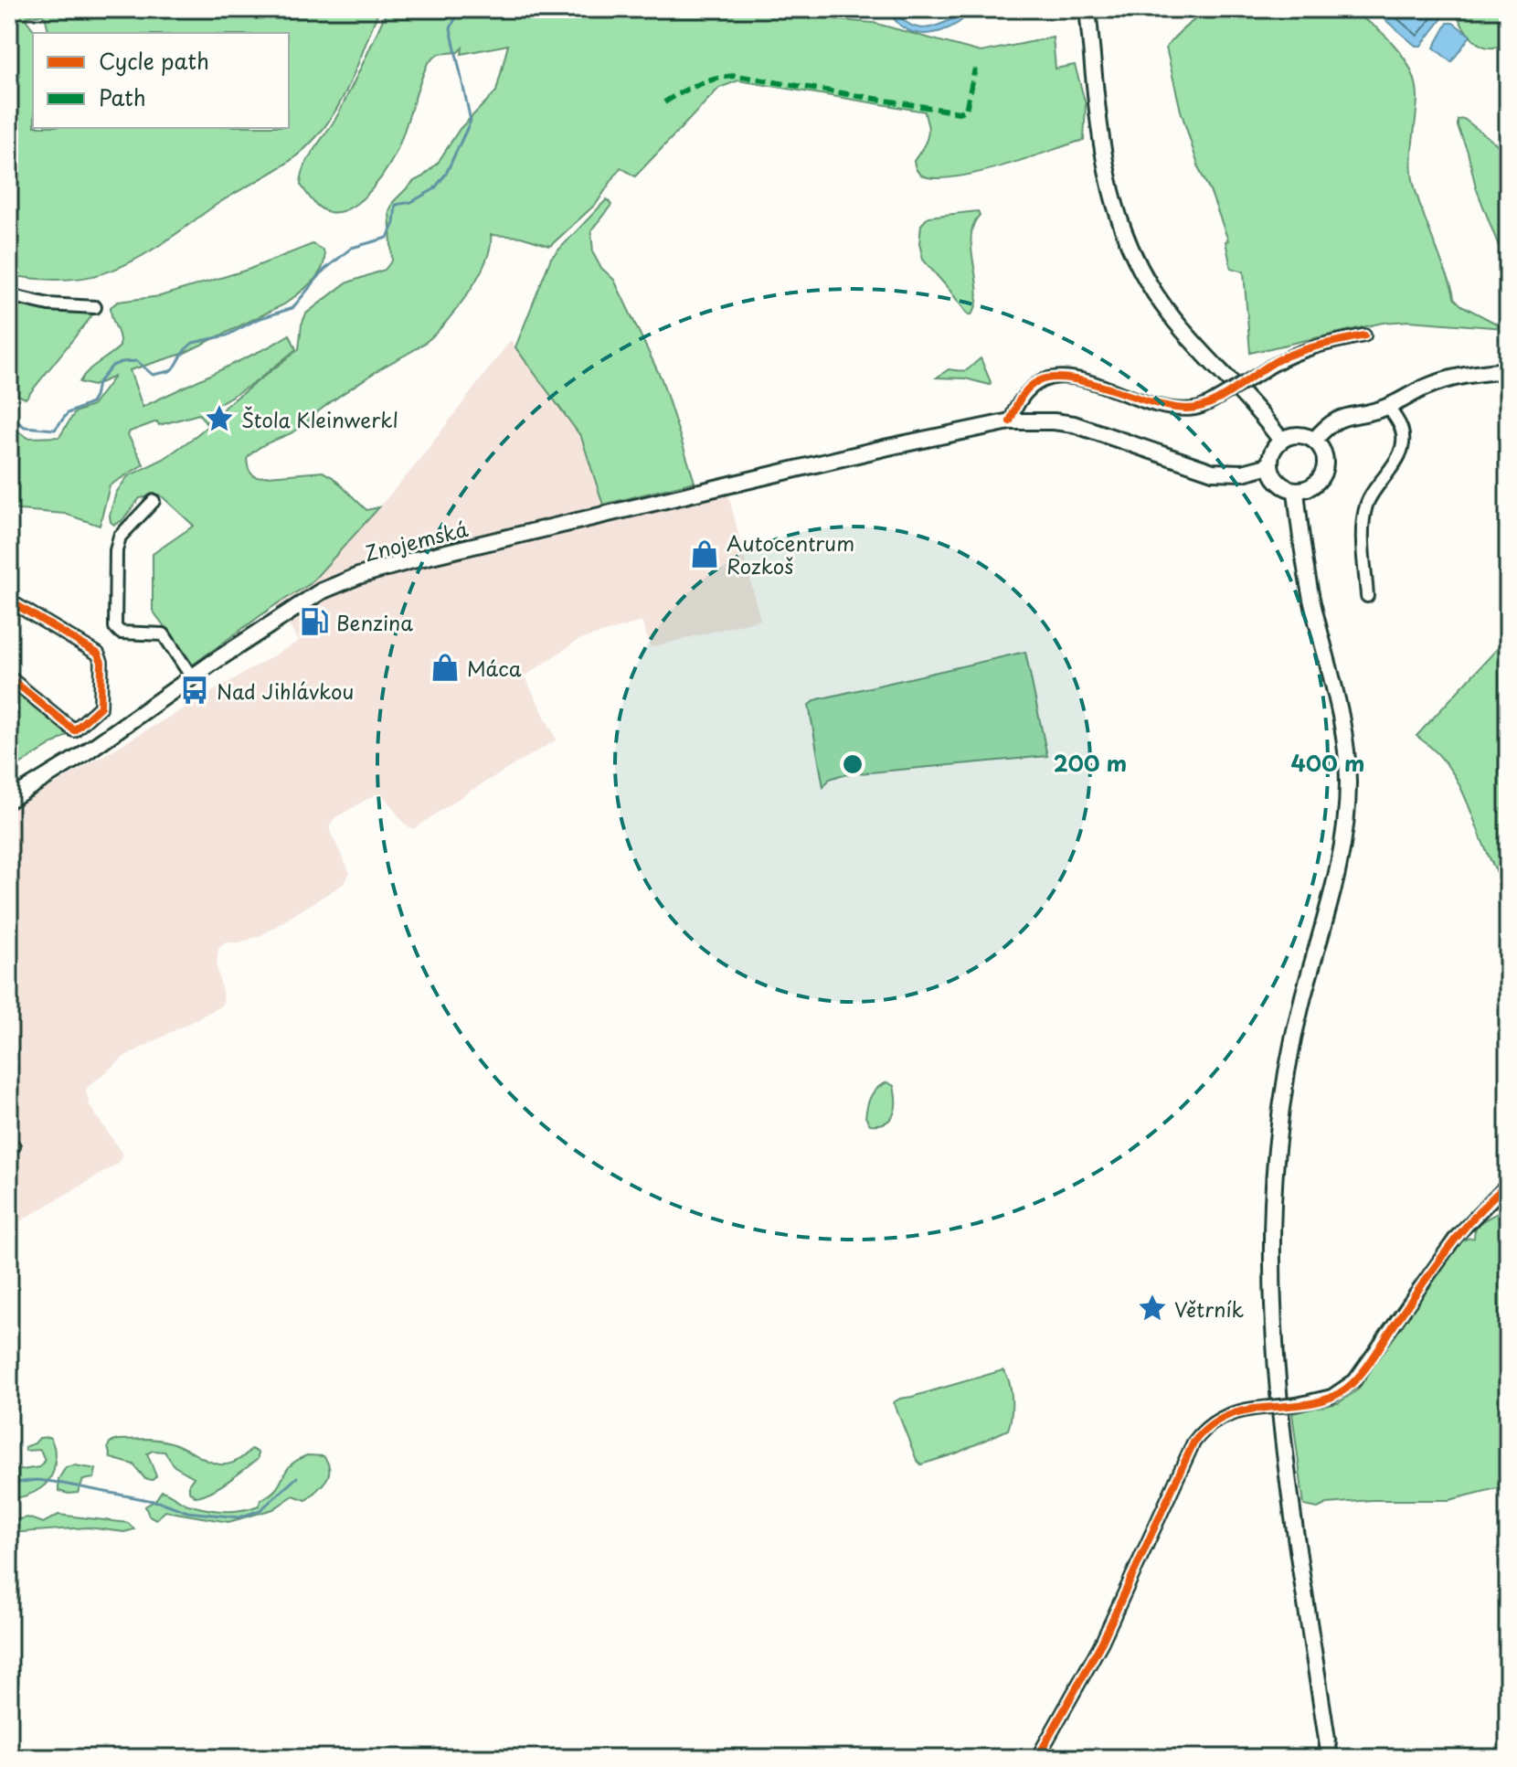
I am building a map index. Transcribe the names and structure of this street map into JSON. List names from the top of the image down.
{
  "streets": {
    "main road": ["Znojemská"]
  },
  "places": {
    "place": ["Štola Kleinwerkl", "Větrník"],
    "shop": ["Autocentrum Rozkoš", "Máca"],
    "fuel station": ["Benzina"],
    "bus stop": ["Nad Jihlávkou"]
  },
  "legend": ["Cycle path", "Path"],
  "rings": ["200 m", "400 m"]
}
